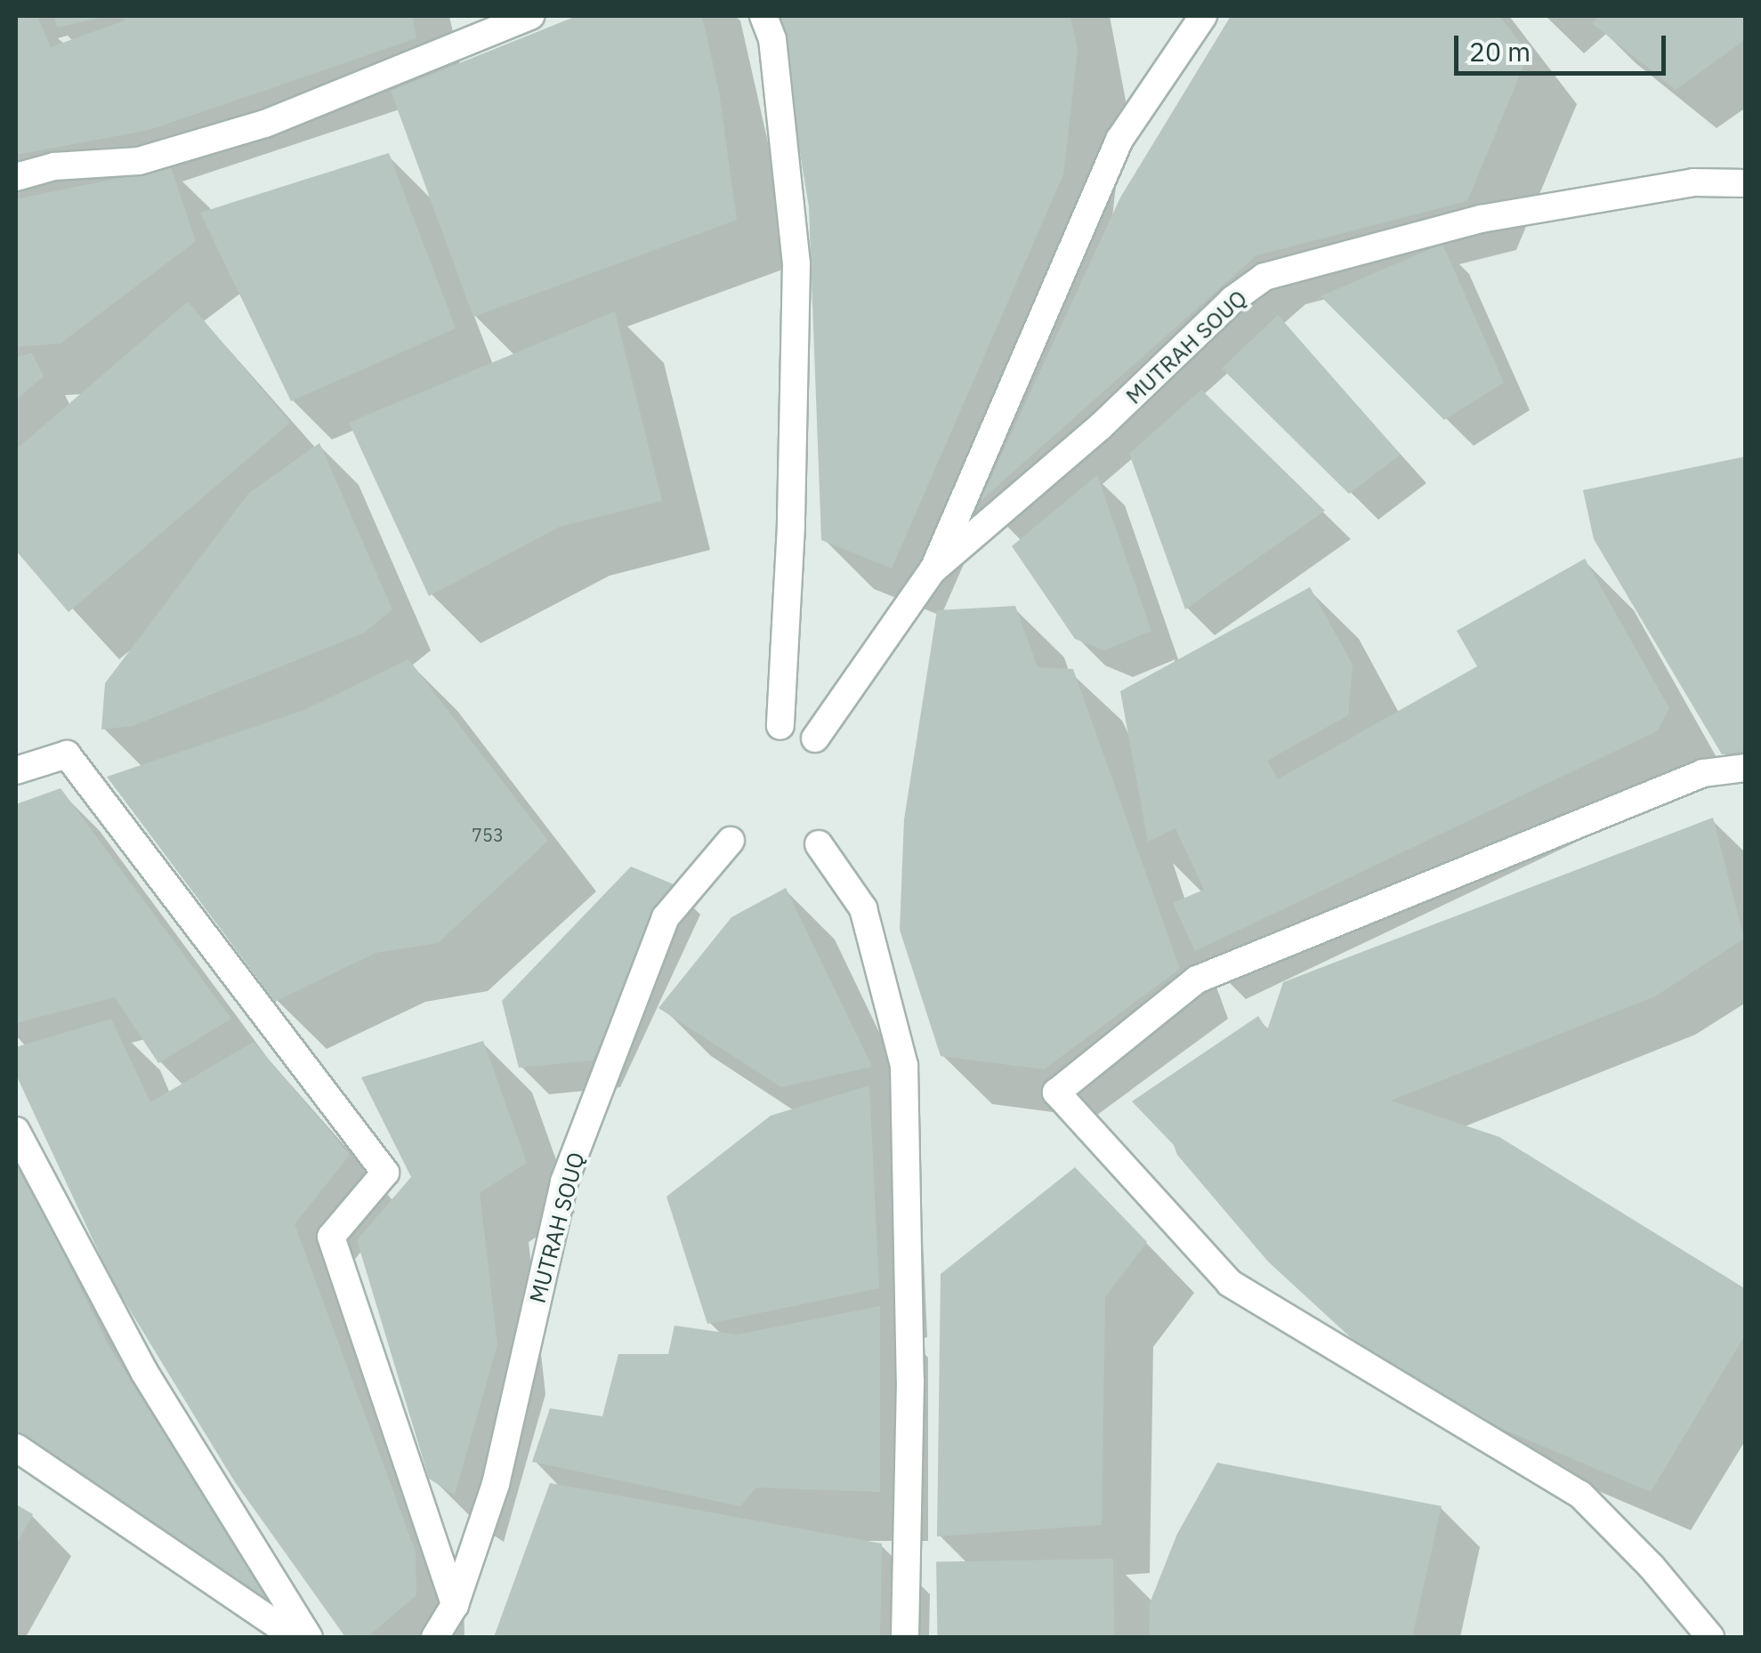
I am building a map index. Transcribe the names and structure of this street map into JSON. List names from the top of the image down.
{
  "streets": {
    "street": ["MUTRAH SOUQ"]
  },
  "house_numbers": ["753"],
  "scale_bar": "20 m"
}
